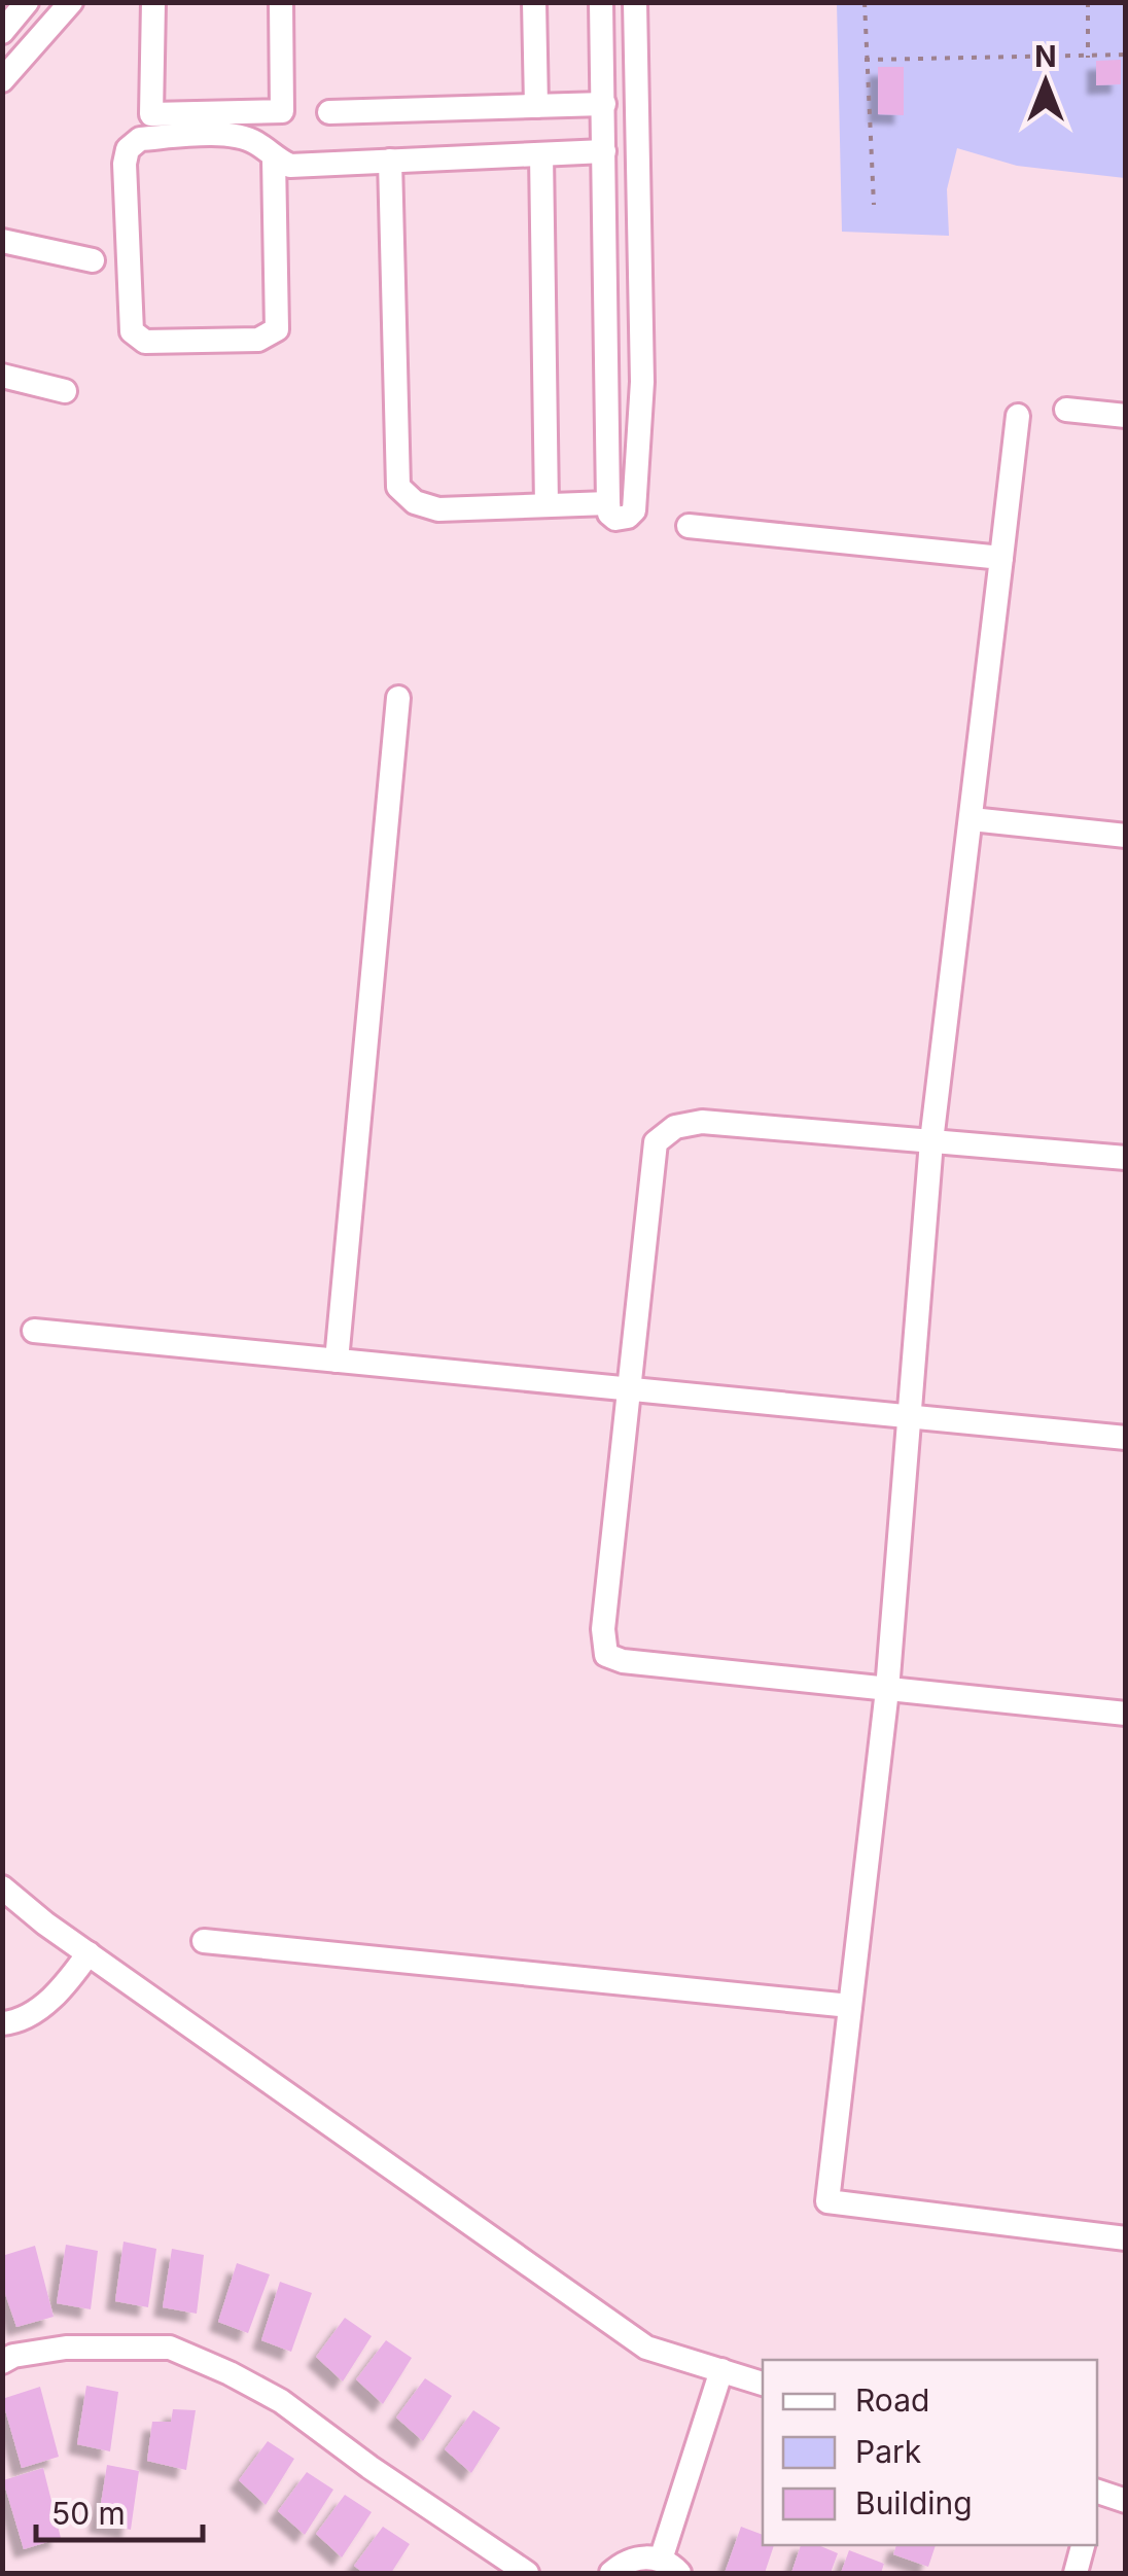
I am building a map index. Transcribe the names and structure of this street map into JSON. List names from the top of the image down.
{
  "legend": ["Road", "Park", "Building"],
  "scale_bar": "50 m",
  "north": "top"
}
